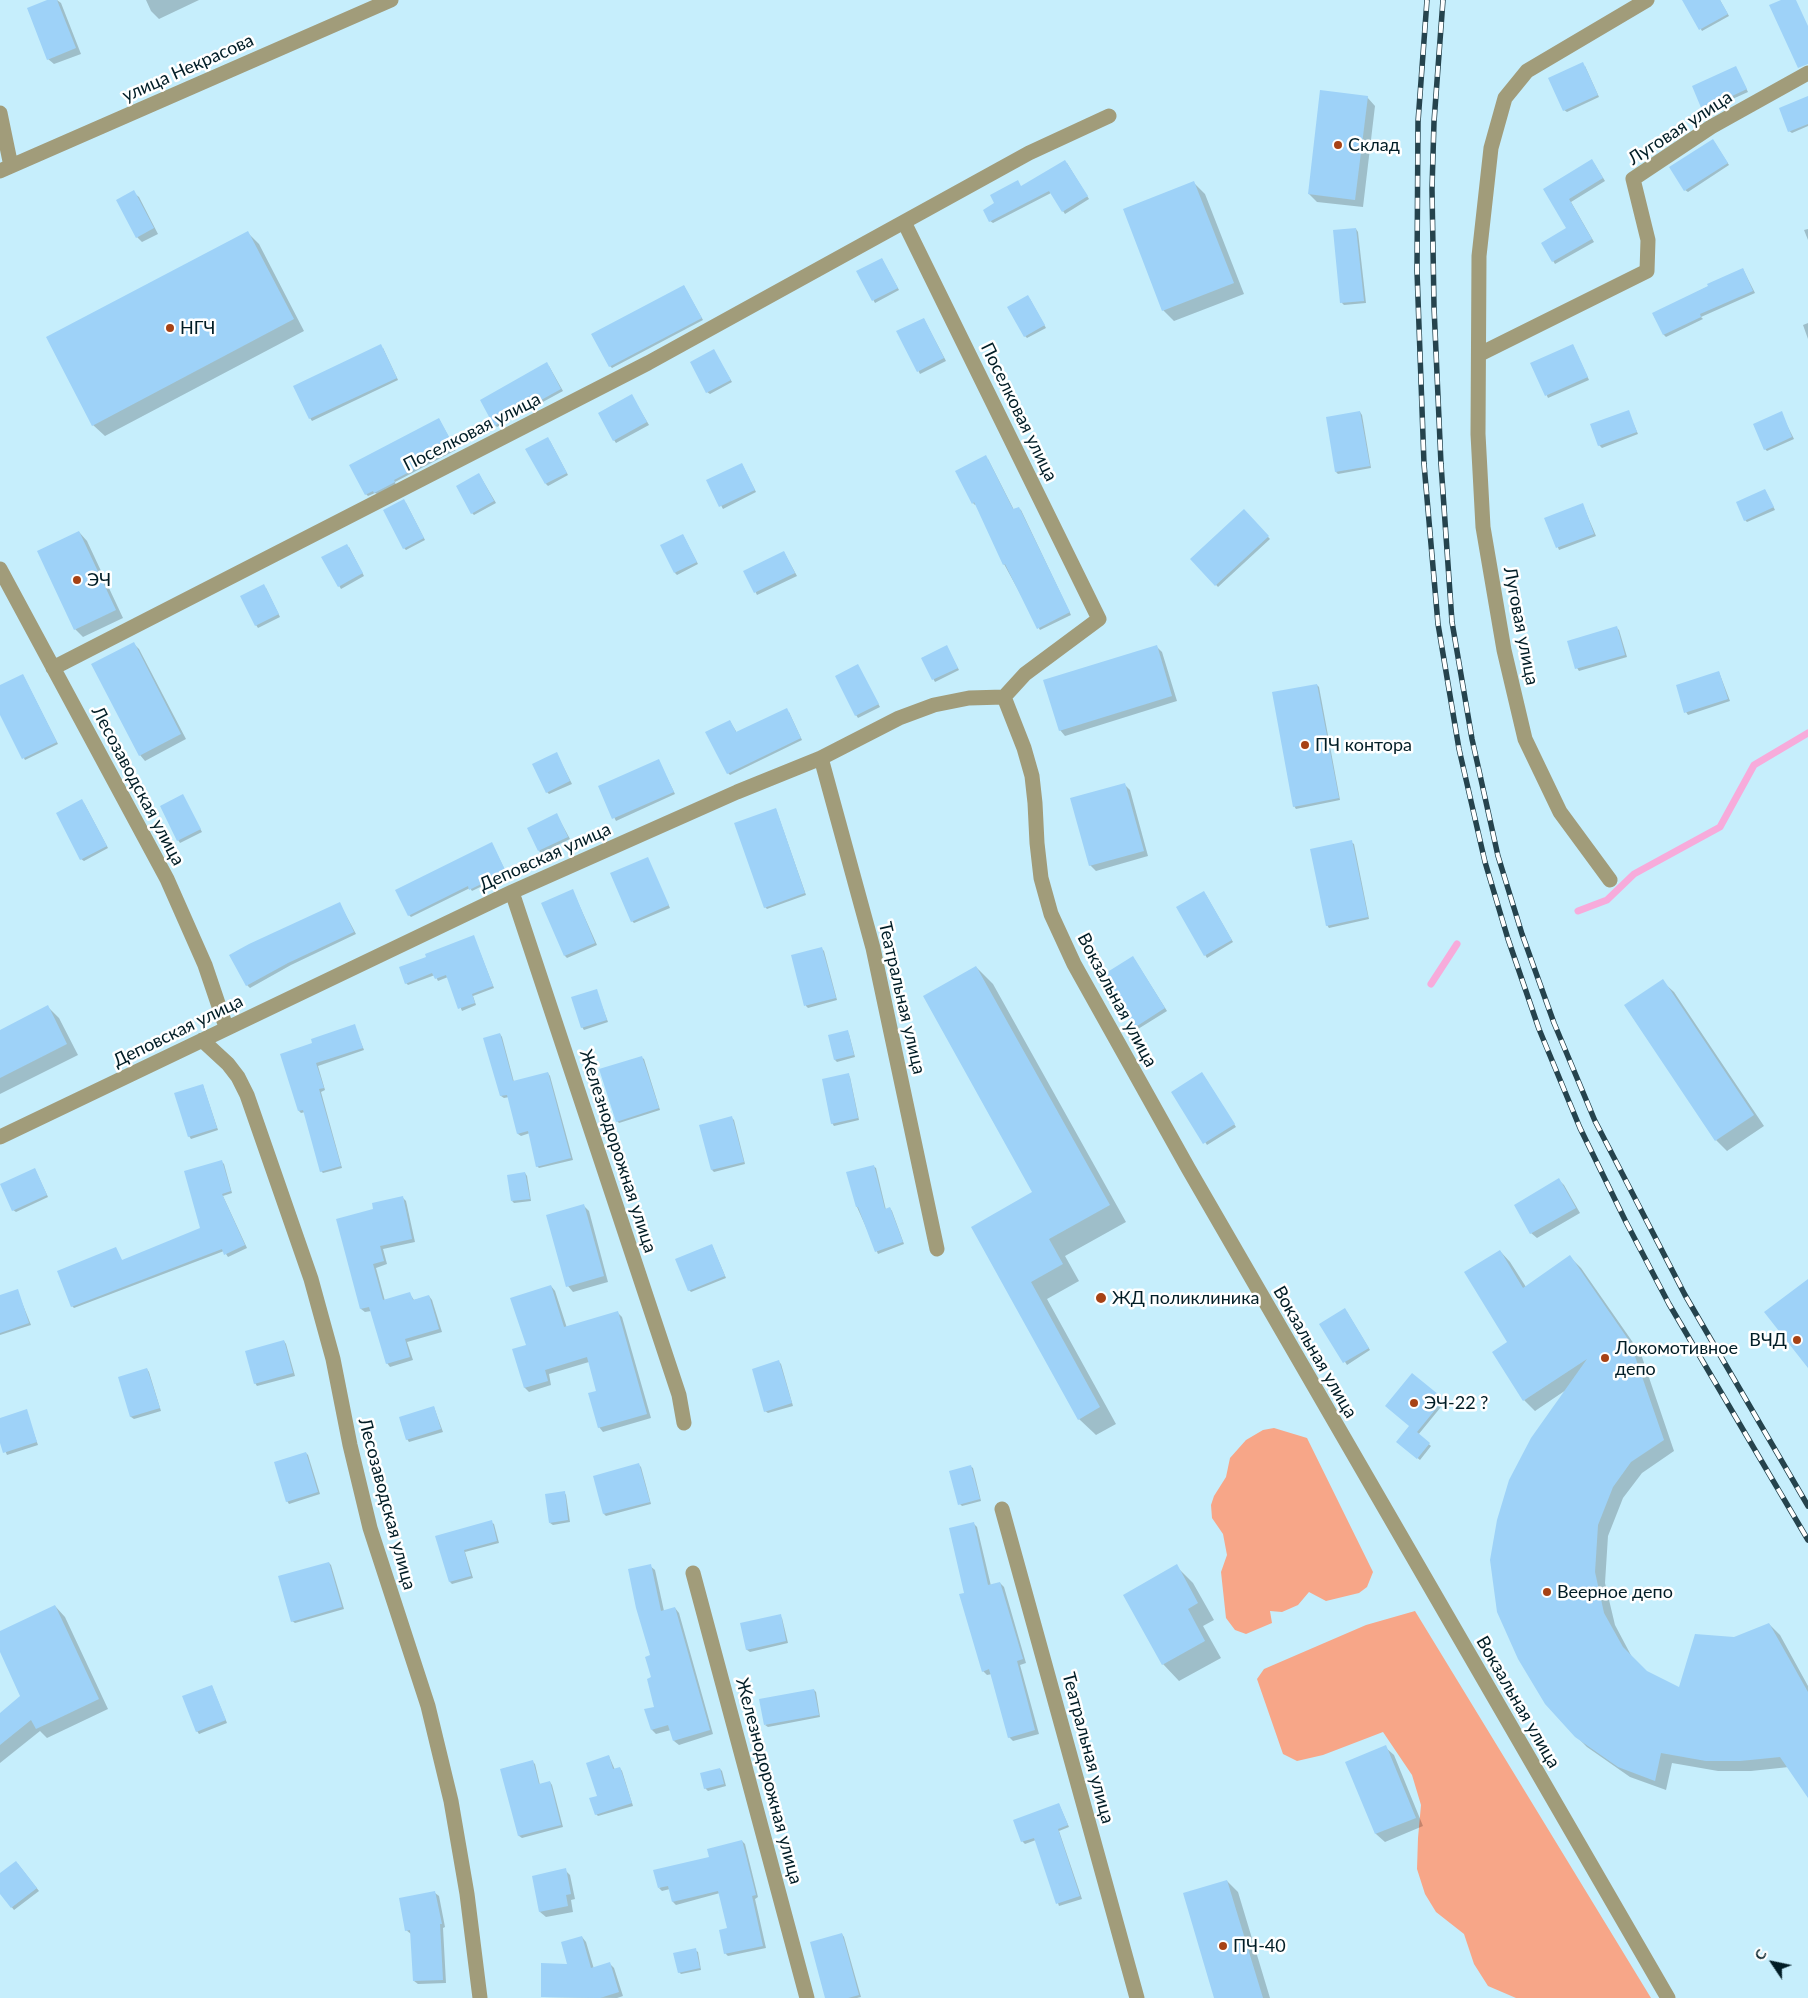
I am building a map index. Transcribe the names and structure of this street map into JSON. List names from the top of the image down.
{
  "streets": {
    "street": [
      "улица Некрасова",
      "Луговая улица",
      "Поселковая улица",
      "Лесозаводская улица",
      "Деповская улица",
      "Театральная улица",
      "Вокзальная улица",
      "Железнодорожная улица"
    ]
  },
  "crossings": [
    ["Поселковая улица", "Лесозаводская улица"],
    ["Поселковая улица", "Деповская улица"],
    ["Поселковая улица", "Вокзальная улица"],
    ["Лесозаводская улица", "Деповская улица"],
    ["Деповская улица", "Театральная улица"],
    ["Деповская улица", "Вокзальная улица"],
    ["Деповская улица", "Железнодорожная улица"]
  ],
  "places": [
    "Склад",
    "НГЧ",
    "ЭЧ",
    "ПЧ контора",
    "ЖД поликлиника",
    "ВЧД",
    "Локомотивное депо",
    "ЭЧ-22 ?",
    "Веерное депо",
    "ПЧ-40"
  ],
  "north": "top left"
}
